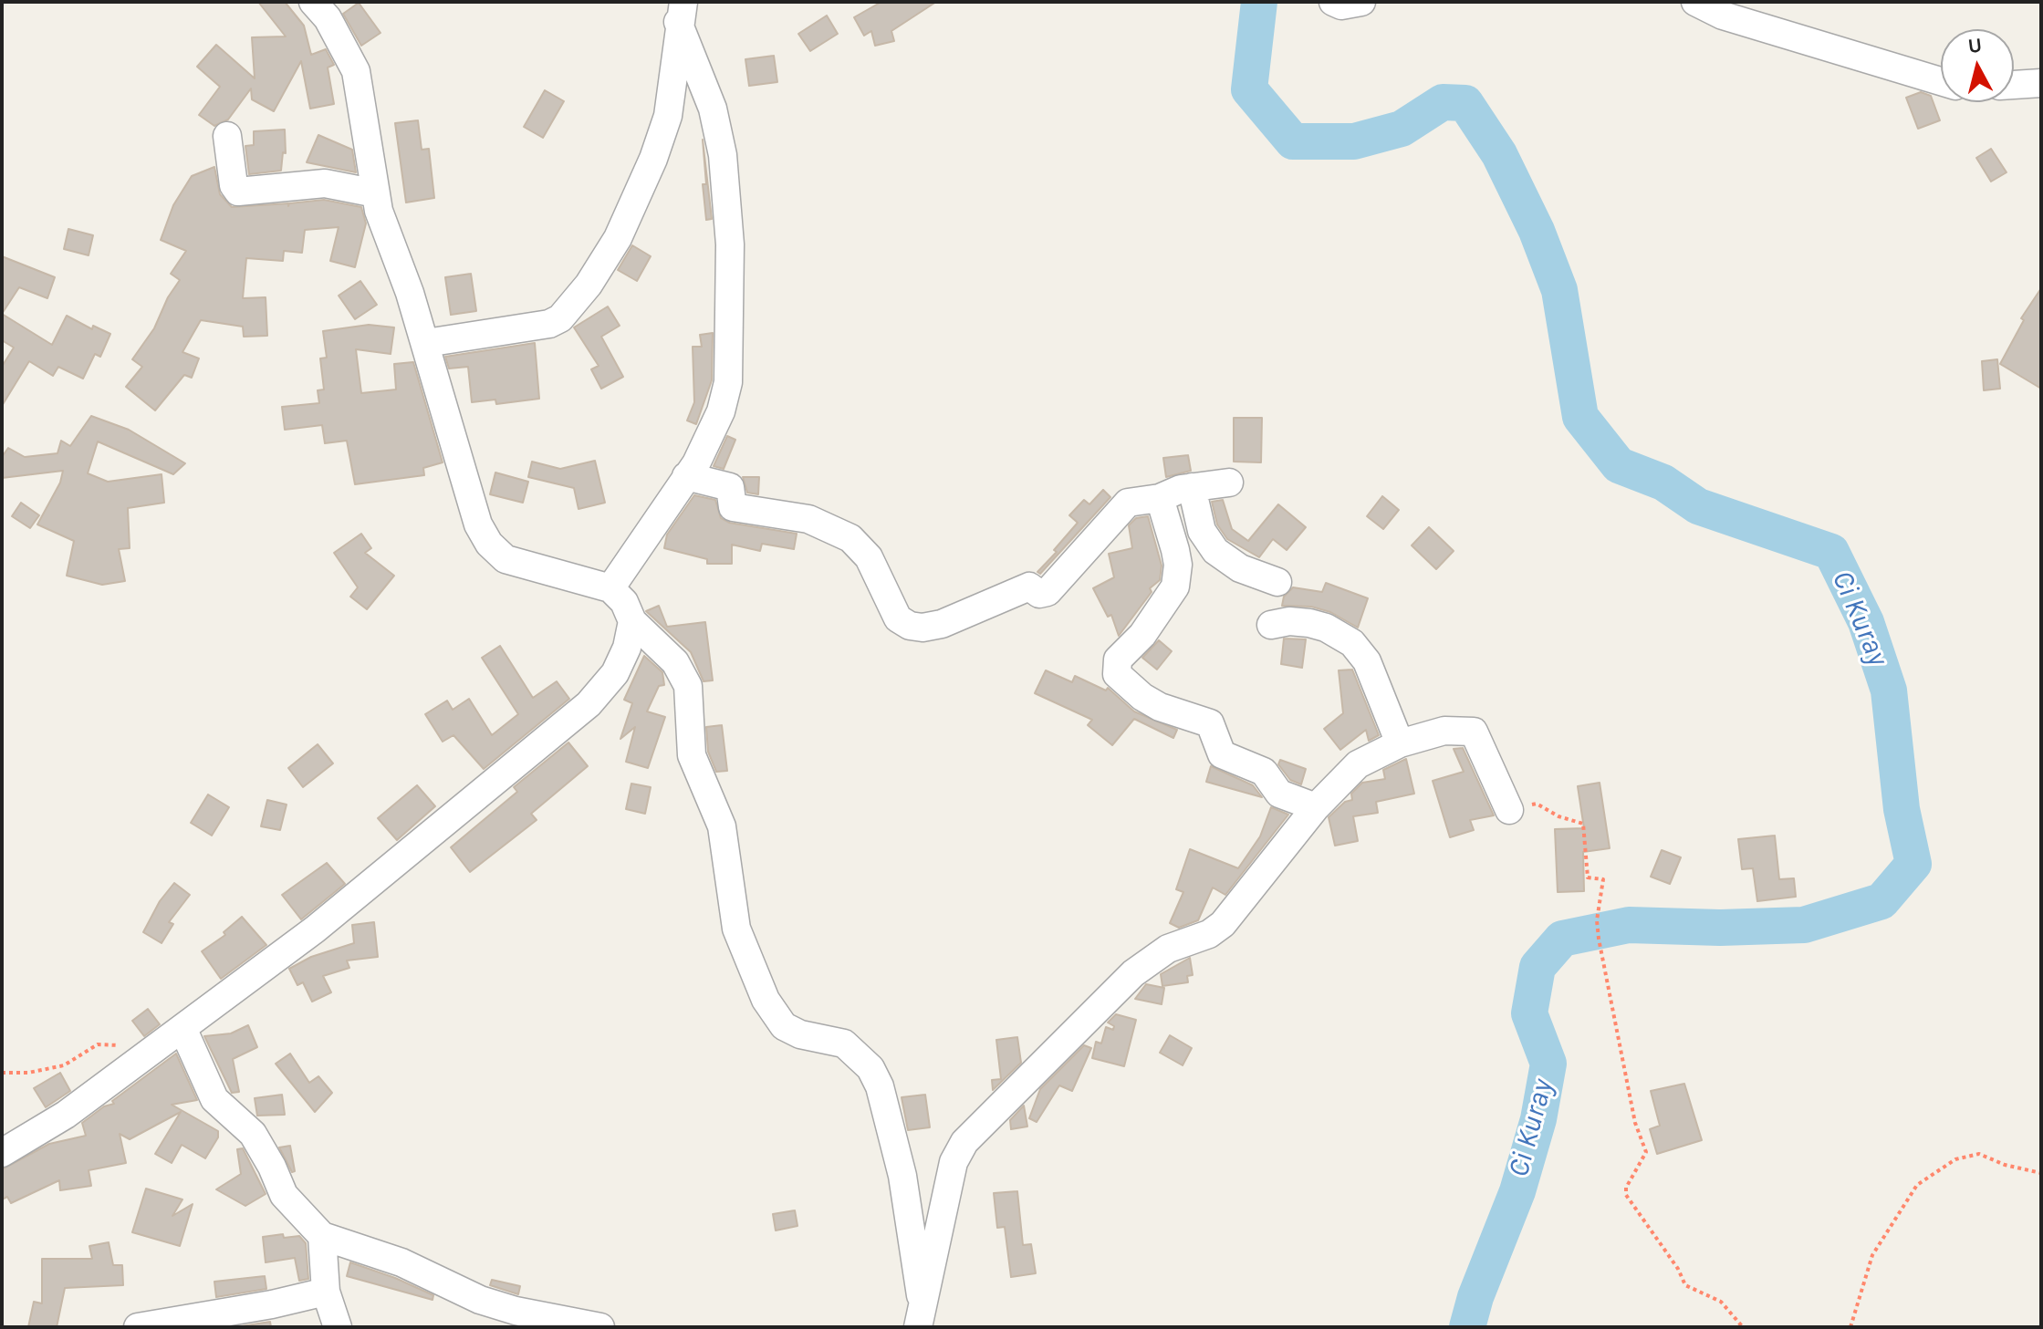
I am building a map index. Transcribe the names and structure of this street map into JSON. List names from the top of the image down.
{
  "water": ["Ci Kuray"],
  "north": "top"
}
